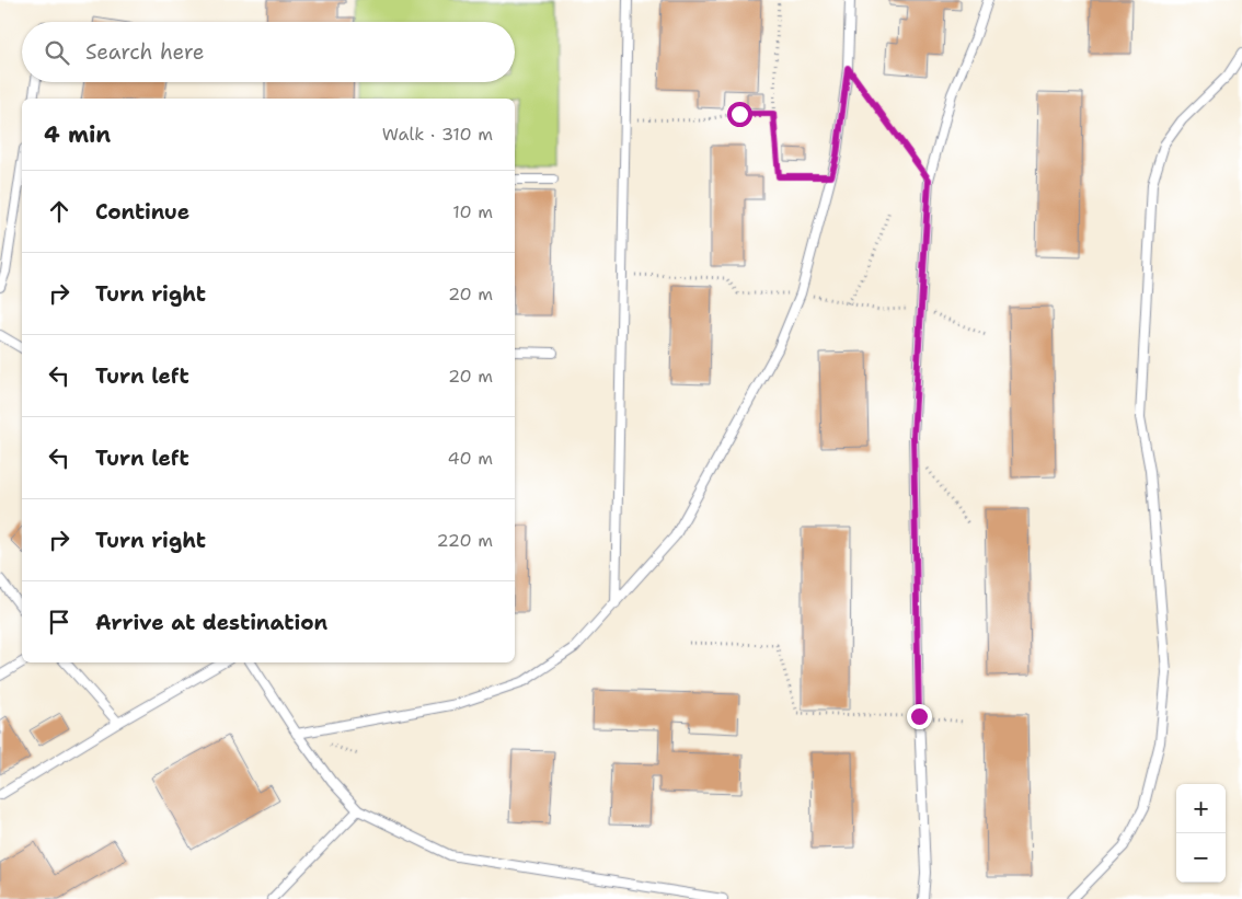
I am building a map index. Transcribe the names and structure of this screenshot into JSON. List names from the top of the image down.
{
  "page": {
    "search": "Search here",
    "heading": ["4 min", "Walk · 310 m"],
    "list": [
      ["Continue", "10 m"],
      ["Turn right", "20 m"],
      ["Turn left", "20 m"],
      ["Turn left", "40 m"],
      ["Turn right", "220 m"],
      "Arrive at destination"
    ],
    "map_buttons": ["+", "−"]
  }
}
